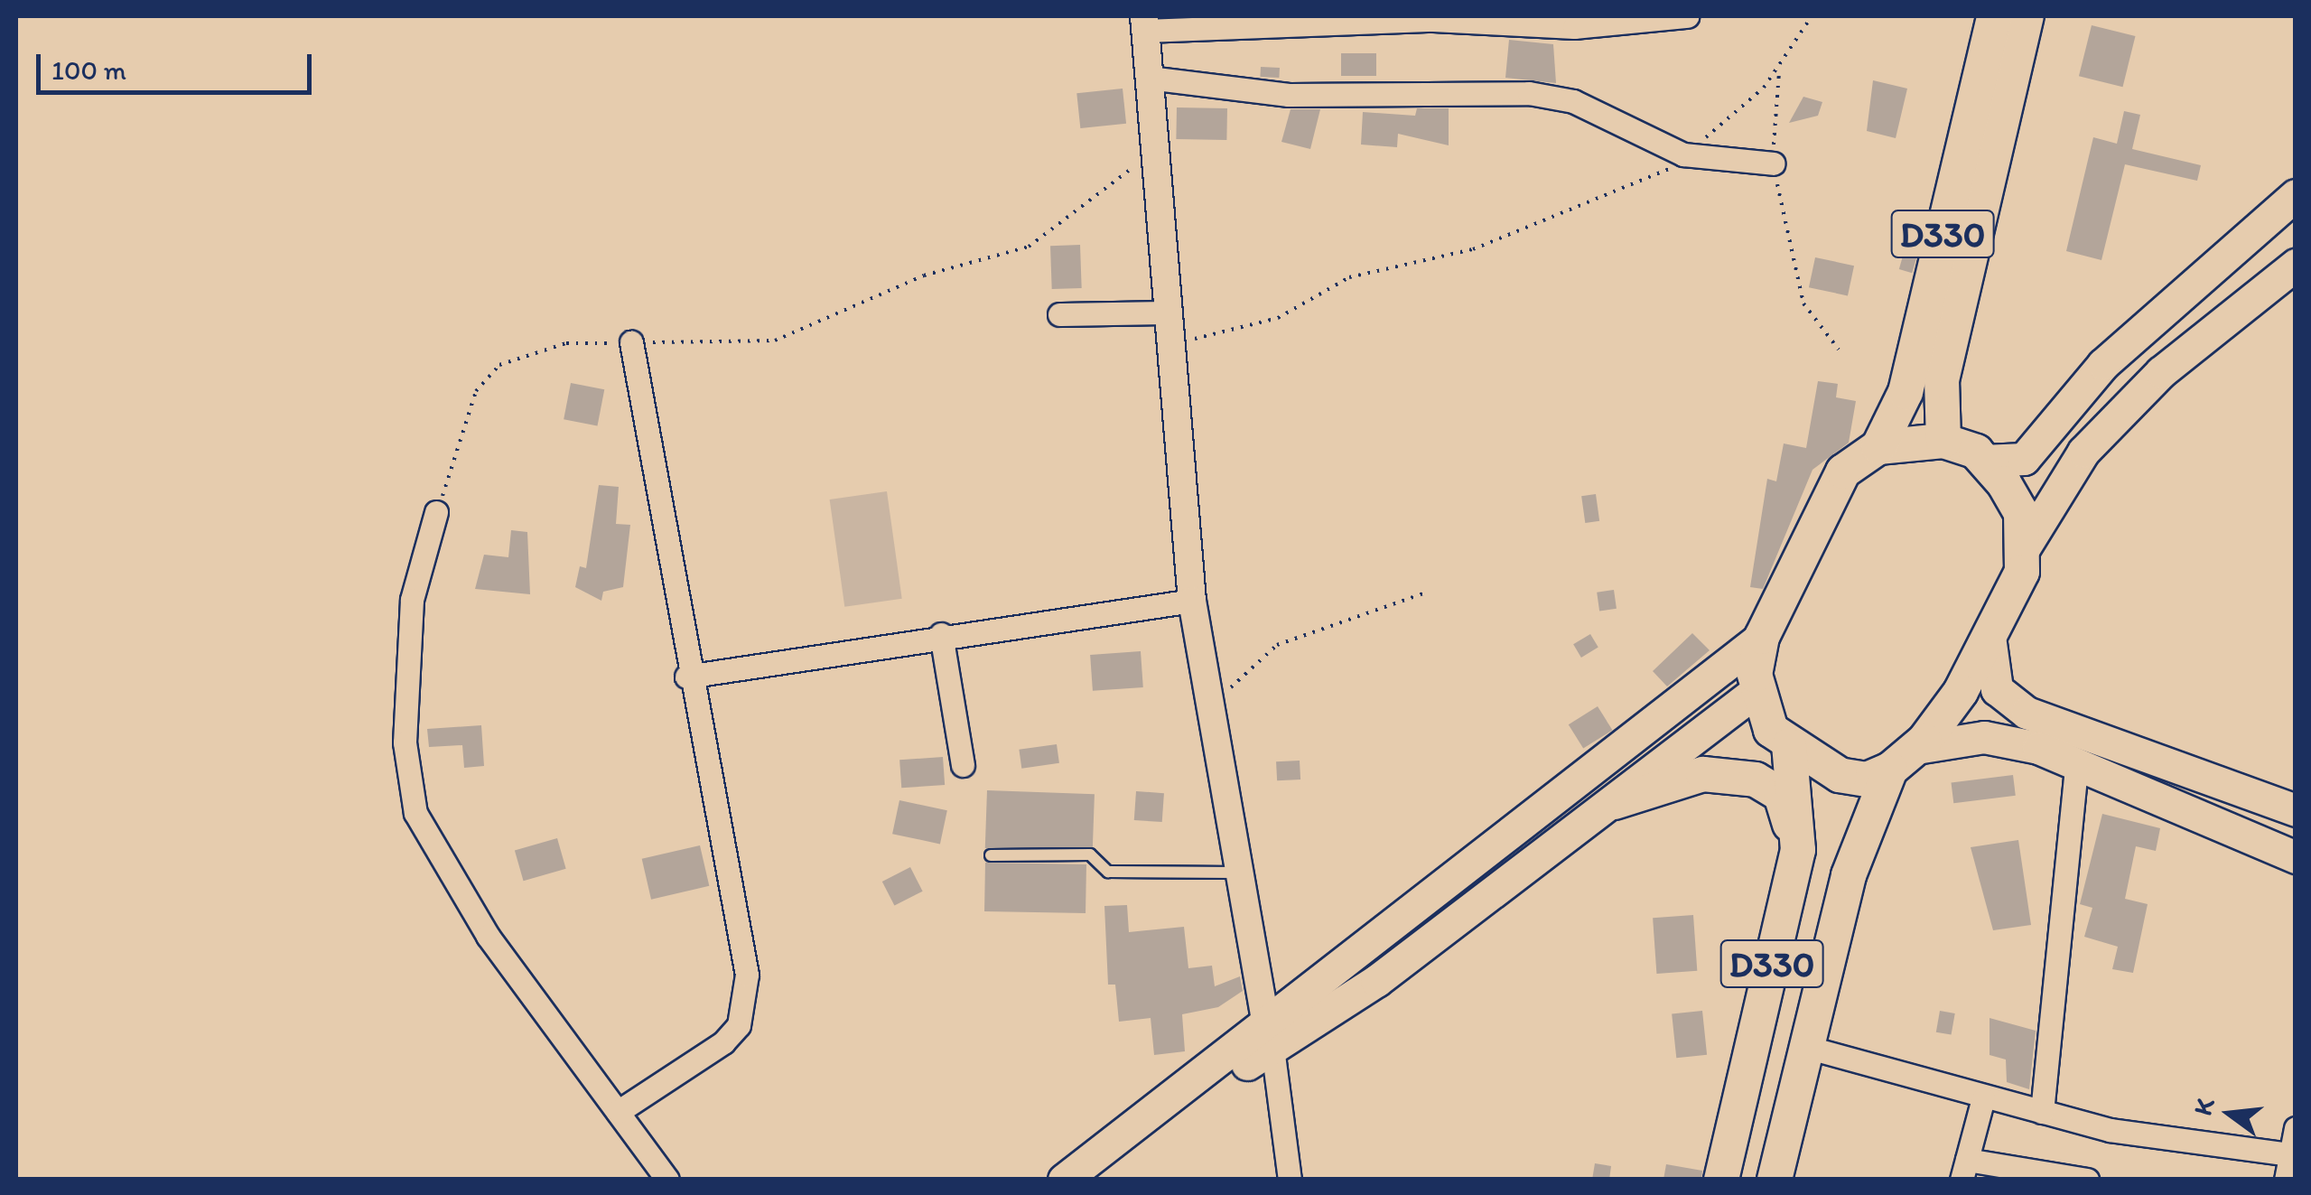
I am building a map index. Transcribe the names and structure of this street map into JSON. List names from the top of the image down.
{
  "streets": {
    "main road": ["D330"]
  },
  "scale_bar": "100 m",
  "north": "left"
}
